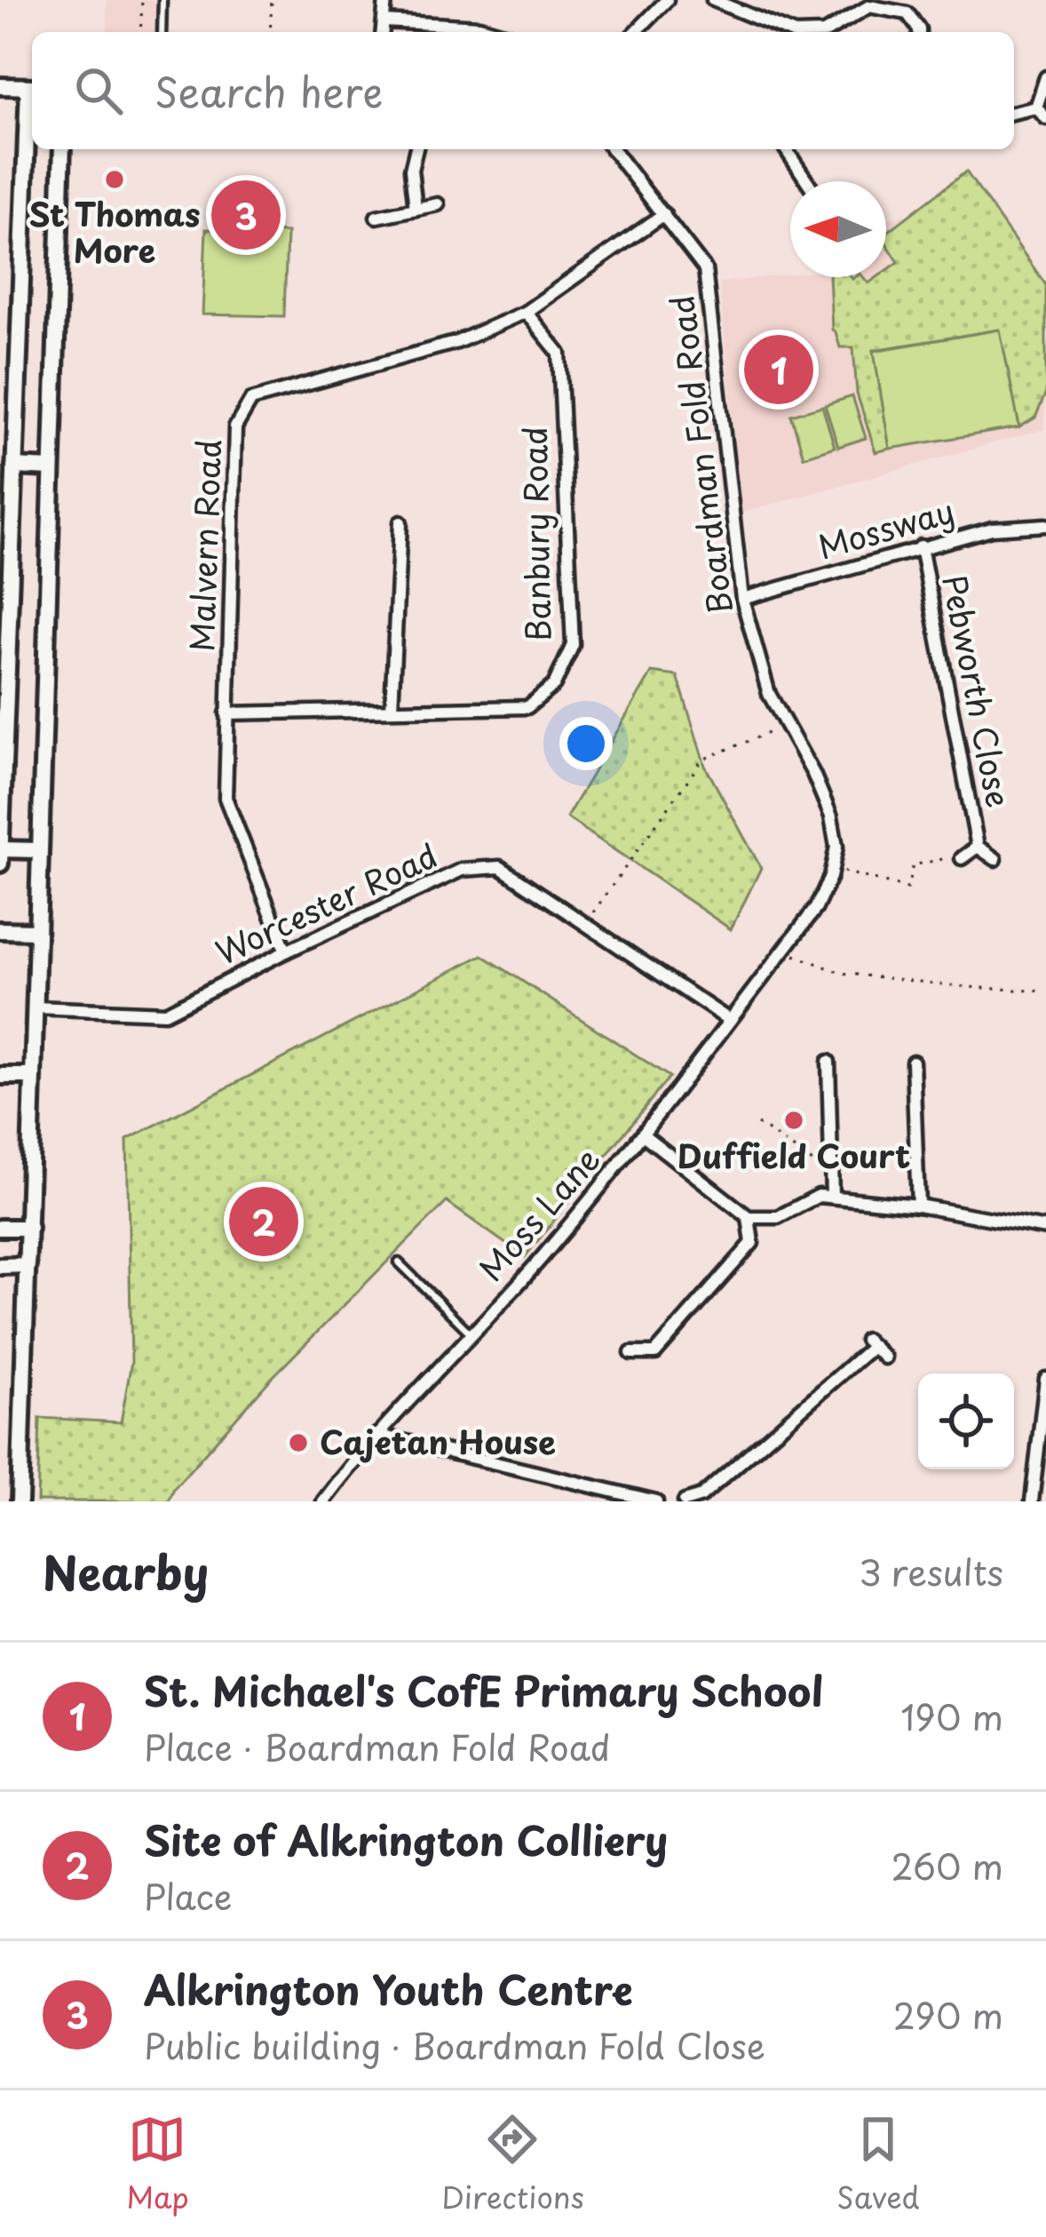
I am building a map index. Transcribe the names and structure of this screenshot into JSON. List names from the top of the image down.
{
  "streets": {
    "street": [
      "Boardman Fold Road",
      "Mossway",
      "Banbury Road",
      "Malvern Road",
      "Pebworth Close",
      "Worcester Road",
      "Moss Lane"
    ]
  },
  "crossings": [
    ["Boardman Fold Road", "Mossway"],
    ["Boardman Fold Road", "Malvern Road"],
    ["Boardman Fold Road", "Moss Lane"],
    ["Mossway", "Pebworth Close"],
    ["Banbury Road", "Malvern Road"],
    ["Malvern Road", "Worcester Road"],
    ["Worcester Road", "Moss Lane"]
  ],
  "places": ["St Thomas More", "Duffield Court", "Cajetan House"],
  "north": "left",
  "page": {
    "search": "Search here",
    "pins": ["3", "1", "2"],
    "heading": ["Nearby", "3 results"],
    "list": [
      {
        "mark": "1",
        "name": "St. Michael's CofE Primary School",
        "note": "Place · Boardman Fold Road",
        "value": "190 m"
      },
      {
        "mark": "2",
        "name": "Site of Alkrington Colliery",
        "note": "Place",
        "value": "260 m"
      },
      {
        "mark": "3",
        "name": "Alkrington Youth Centre",
        "note": "Public building · Boardman Fold Close",
        "value": "290 m"
      }
    ],
    "nav": ["Map", "Directions", "Saved"]
  }
}
